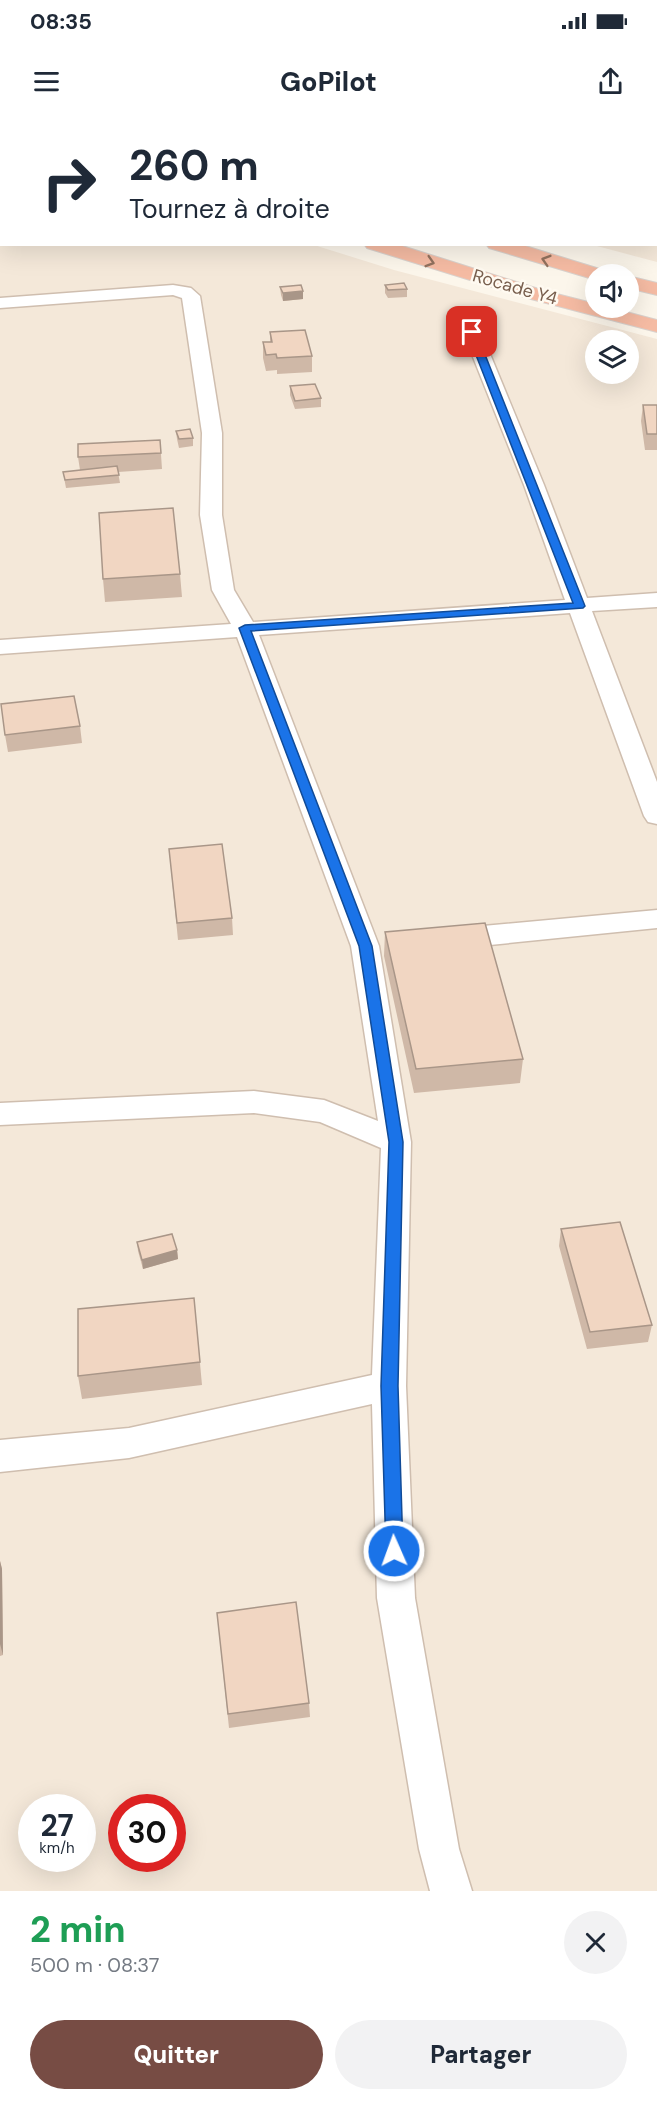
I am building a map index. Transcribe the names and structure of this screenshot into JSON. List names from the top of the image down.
{
  "streets": {
    "highway": ["Rocade Y4"]
  },
  "page": {
    "status": "08:35",
    "header": "GoPilot",
    "turn": ["260 m", "Tournez à droite"],
    "speed": "27 km/h",
    "limit": "30",
    "heading": ["2 min", "500 m · 08:37"],
    "buttons": ["Quitter", "Partager"]
  }
}
